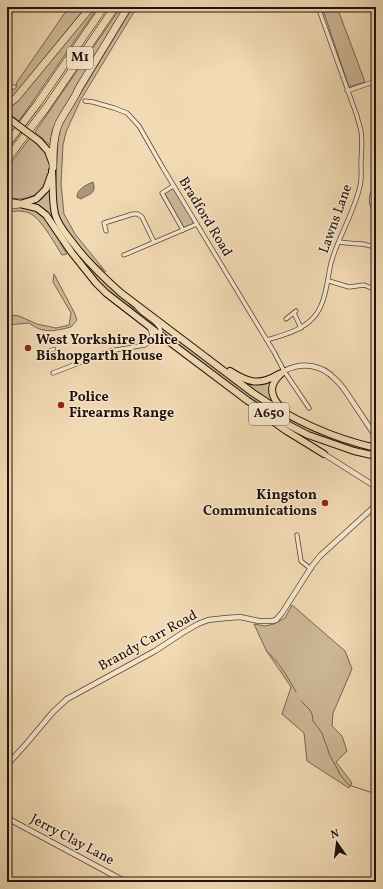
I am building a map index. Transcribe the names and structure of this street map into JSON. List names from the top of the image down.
{
  "streets": {
    "highway": ["M1", "A650"],
    "street": [
      "Bradford Road",
      "Lawns Lane",
      "Brandy Carr Road",
      "Jerry Clay Lane"
    ]
  },
  "crossings": [
    ["Bradford Road", "Lawns Lane"]
  ],
  "places": ["West Yorkshire Police Bishopgarth House", "Police Firearms Range", "Kingston Communications"],
  "north": "top"
}
